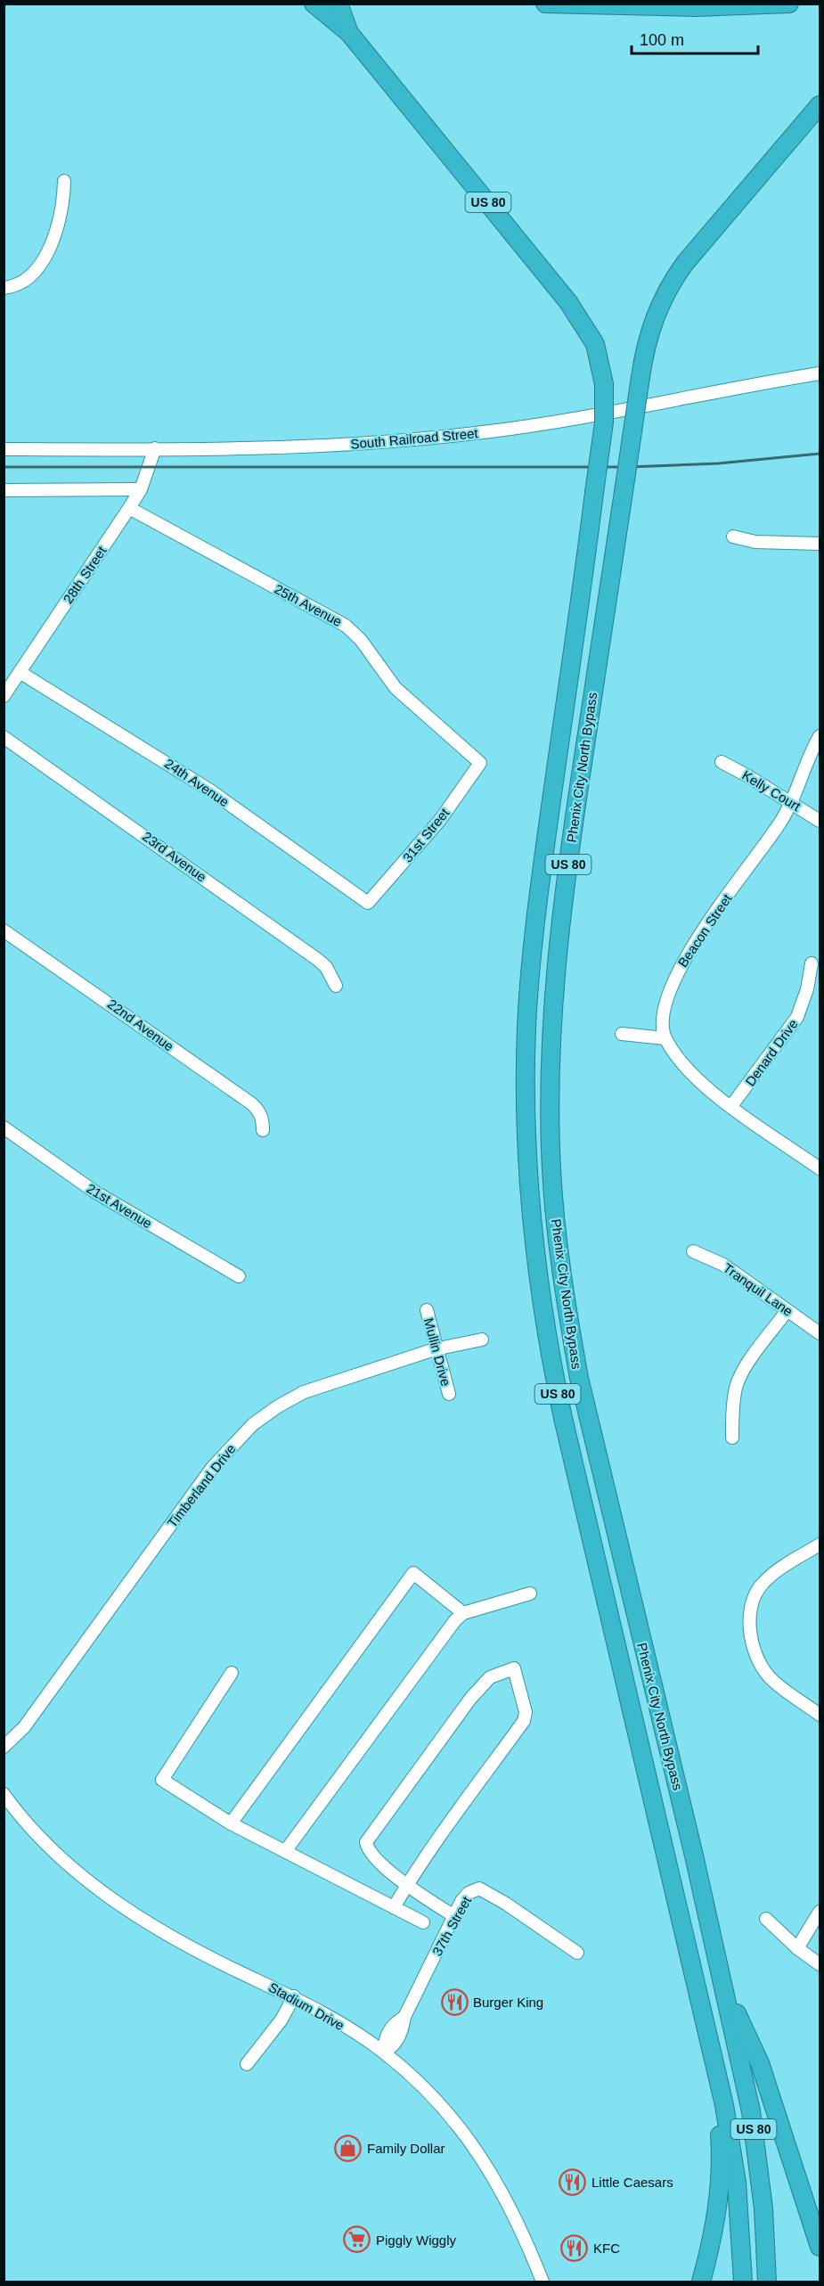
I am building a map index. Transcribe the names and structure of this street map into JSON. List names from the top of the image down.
{
  "streets": {
    "highway": ["US 80", "Phenix City North Bypass"],
    "street": [
      "South Railroad Street",
      "28th Street",
      "25th Avenue",
      "24th Avenue",
      "Kelly Court",
      "31st Street",
      "23rd Avenue",
      "Beacon Street",
      "22nd Avenue",
      "Denard Drive",
      "21st Avenue",
      "Tranquil Lane",
      "Mullin Drive",
      "Timberland Drive",
      "37th Street",
      "Stadium Drive"
    ]
  },
  "crossings": [
    ["US 80", "Phenix City North Bypass"],
    ["South Railroad Street", "28th Street"],
    ["28th Street", "25th Avenue"],
    ["28th Street", "24th Avenue"],
    ["25th Avenue", "31st Street"],
    ["24th Avenue", "31st Street"],
    ["Kelly Court", "Beacon Street"],
    ["Mullin Drive", "Timberland Drive"],
    ["37th Street", "Stadium Drive"]
  ],
  "places": {
    "restaurant": ["Burger King", "Little Caesars", "KFC"],
    "shop": ["Family Dollar"],
    "supermarket": ["Piggly Wiggly"]
  },
  "scale_bar": "100 m"
}
